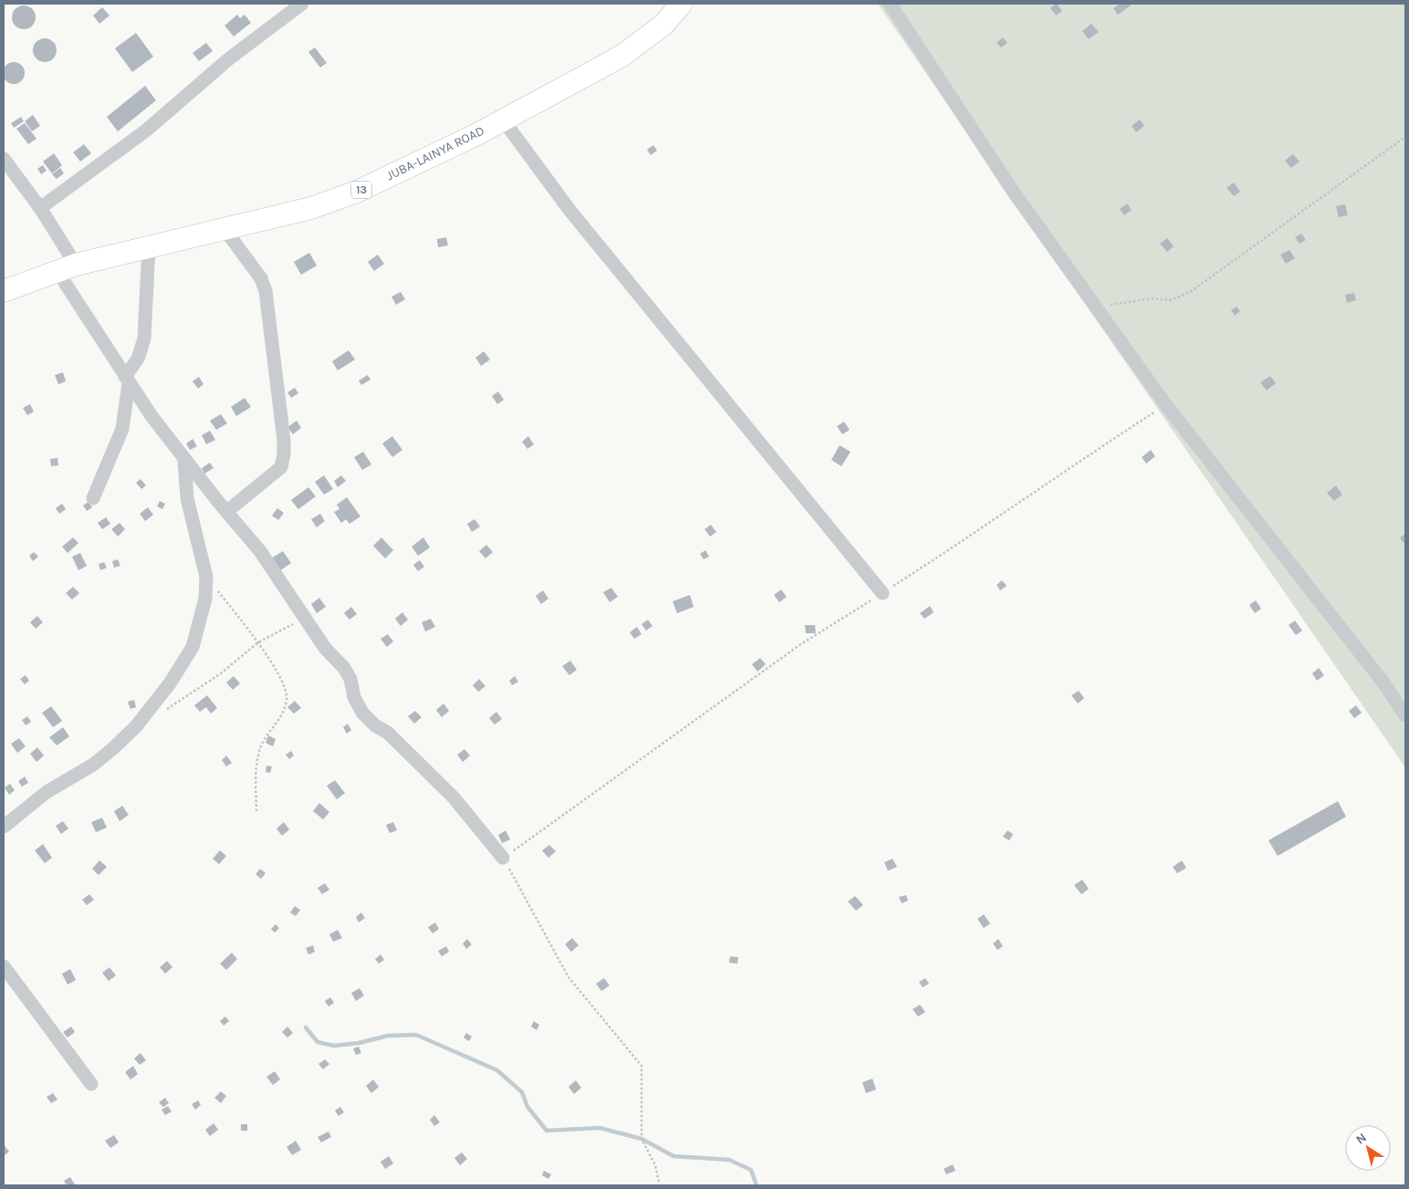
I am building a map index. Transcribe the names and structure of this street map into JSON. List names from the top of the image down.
{
  "streets": {
    "main road": ["JUBA-LAINYA ROAD", "13"]
  },
  "north": "top left"
}
